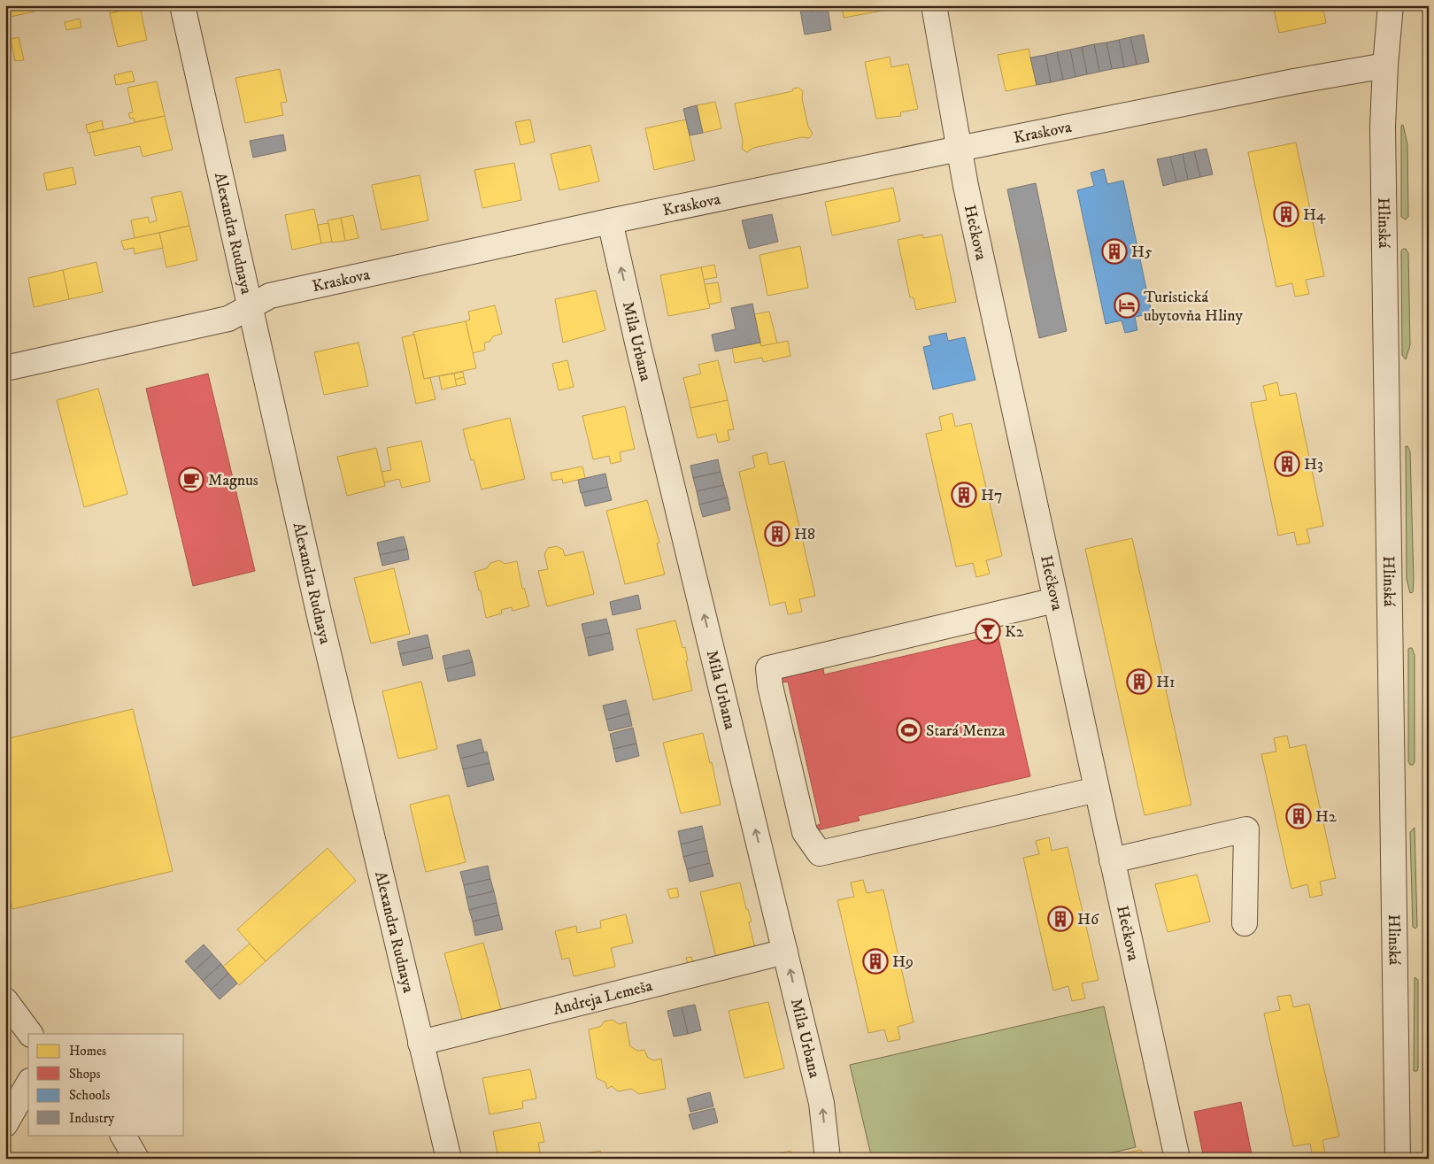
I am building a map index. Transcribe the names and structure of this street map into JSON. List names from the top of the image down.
{
  "streets": {
    "street": [
      "Kraskova",
      "Hlinská",
      "Alexandra Rudnaya",
      "Hečkova",
      "Mila Urbana",
      "Andreja Lemeša"
    ]
  },
  "crossings": [
    ["Kraskova", "Hlinská"],
    ["Kraskova", "Alexandra Rudnaya"],
    ["Kraskova", "Hečkova"],
    ["Kraskova", "Mila Urbana"],
    ["Alexandra Rudnaya", "Andreja Lemeša"],
    ["Mila Urbana", "Andreja Lemeša"]
  ],
  "one_way": ["Mila Urbana"],
  "places": {
    "building": [
      "H4",
      "H5",
      "H3",
      "H7",
      "H8",
      "H1",
      "H2",
      "H6",
      "H9"
    ],
    "hotel": ["Turistická ubytovňa Hliny"],
    "cafe": ["Magnus"],
    "bar": ["K2"],
    "sports": ["Stará Menza"]
  },
  "legend": [
    "Homes",
    "Shops",
    "Schools",
    "Industry"
  ]
}
